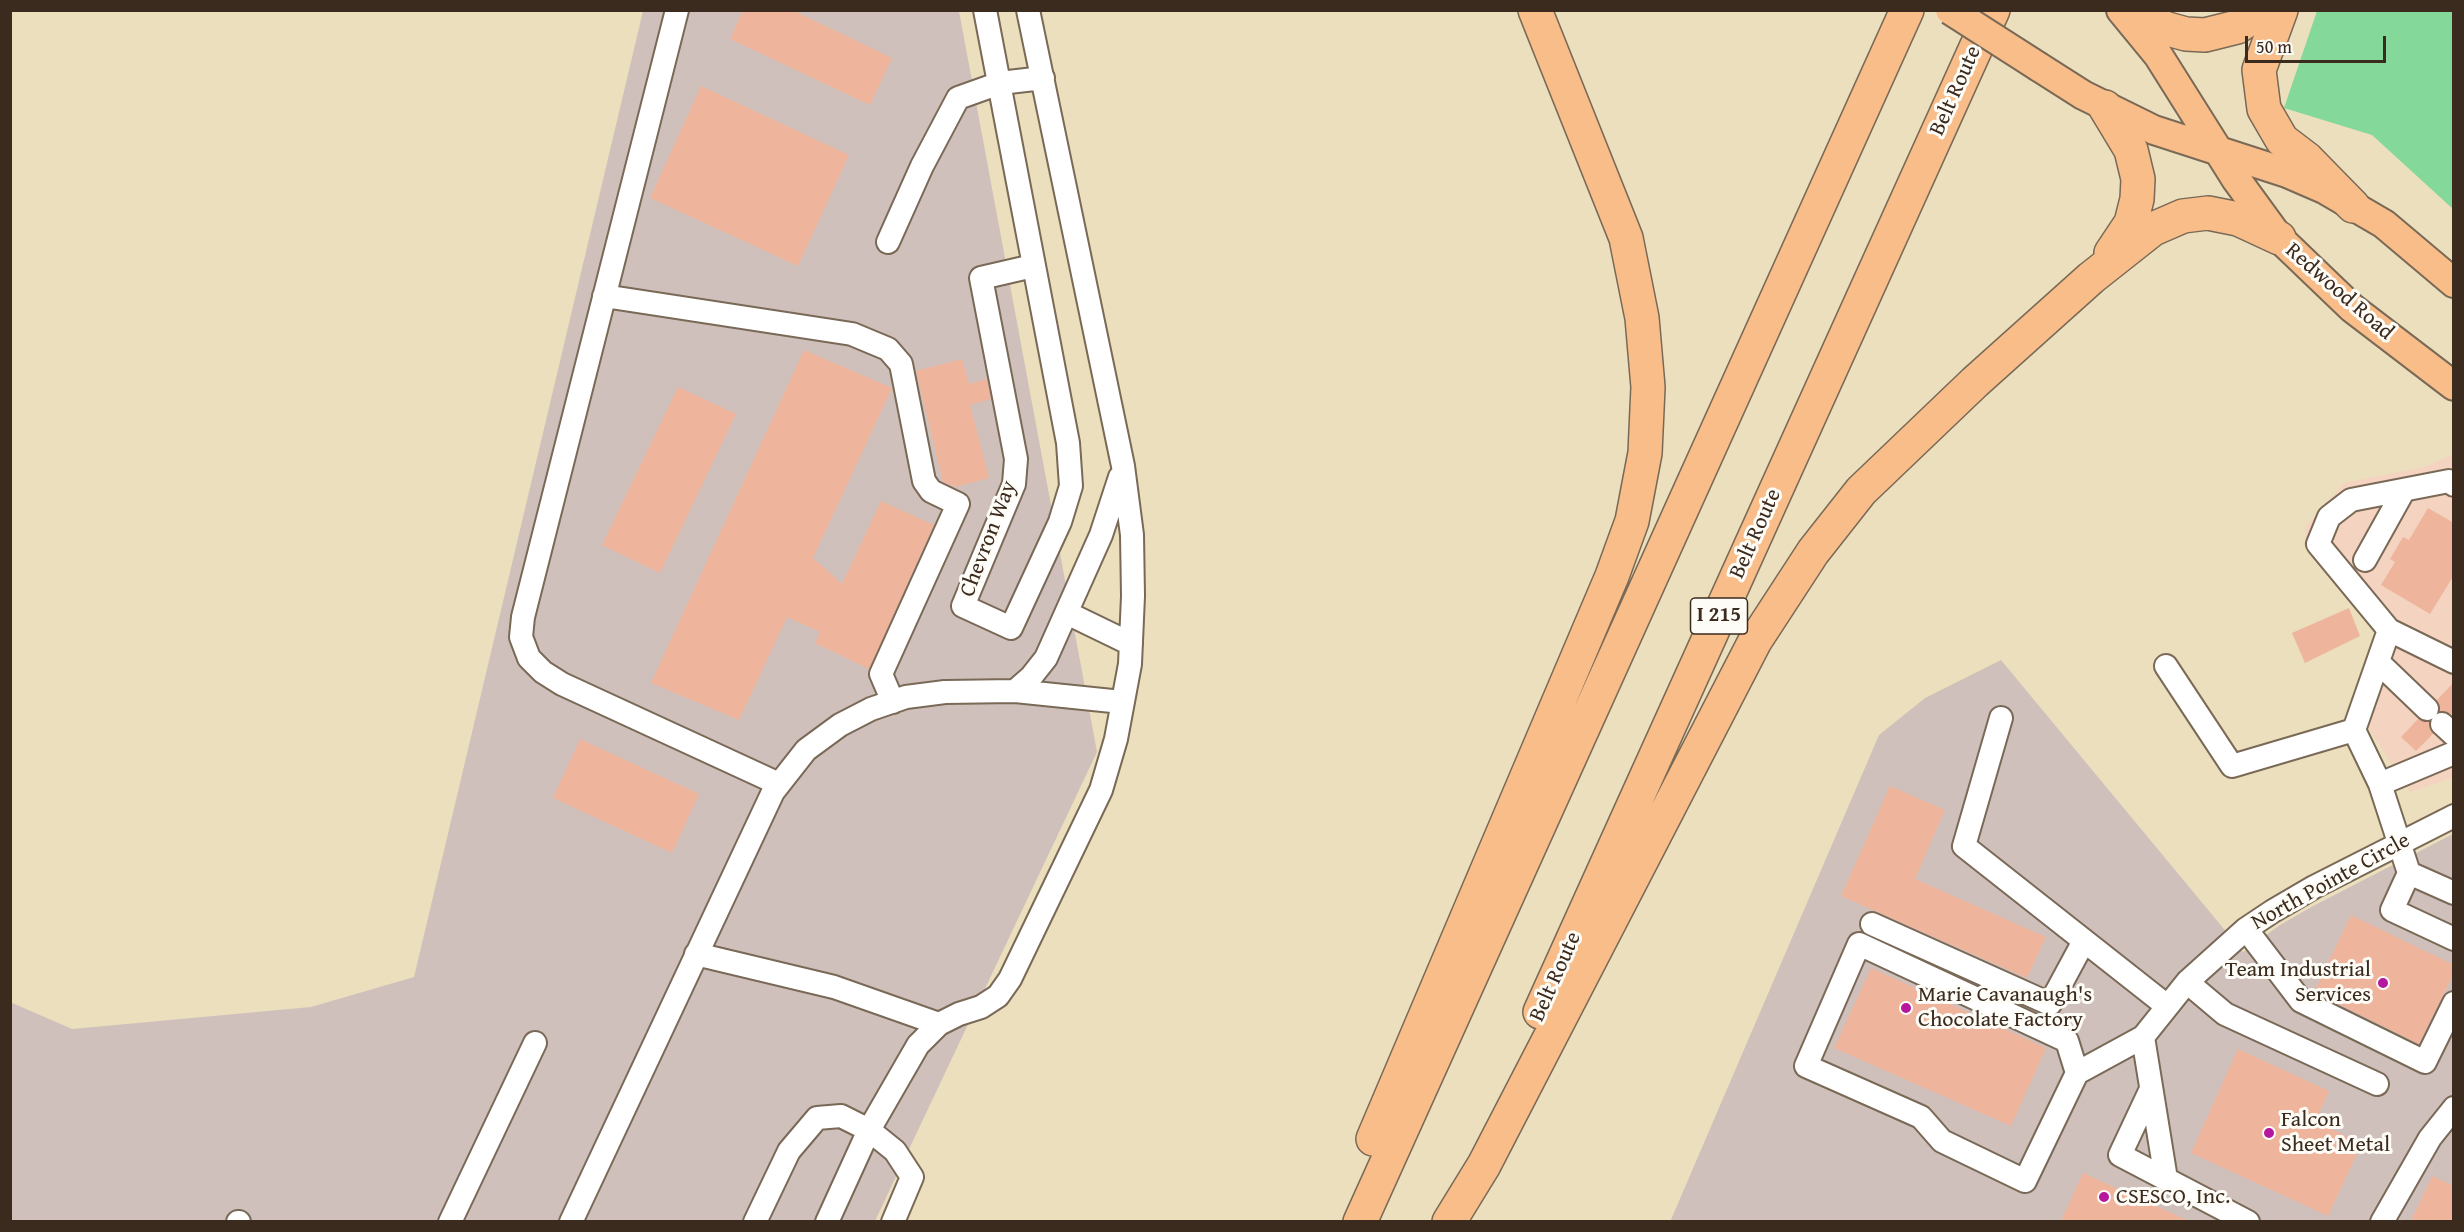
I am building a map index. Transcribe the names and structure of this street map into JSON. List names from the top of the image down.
{
  "streets": {
    "highway": ["Belt Route", "I 215"],
    "main road": ["Redwood Road"],
    "street": ["Chevron Way", "North Pointe Circle"]
  },
  "places": [
    "Team Industrial Services",
    "Marie Cavanaugh's Chocolate Factory",
    "Falcon Sheet Metal",
    "CSESCO, Inc."
  ],
  "scale_bar": "50 m"
}
